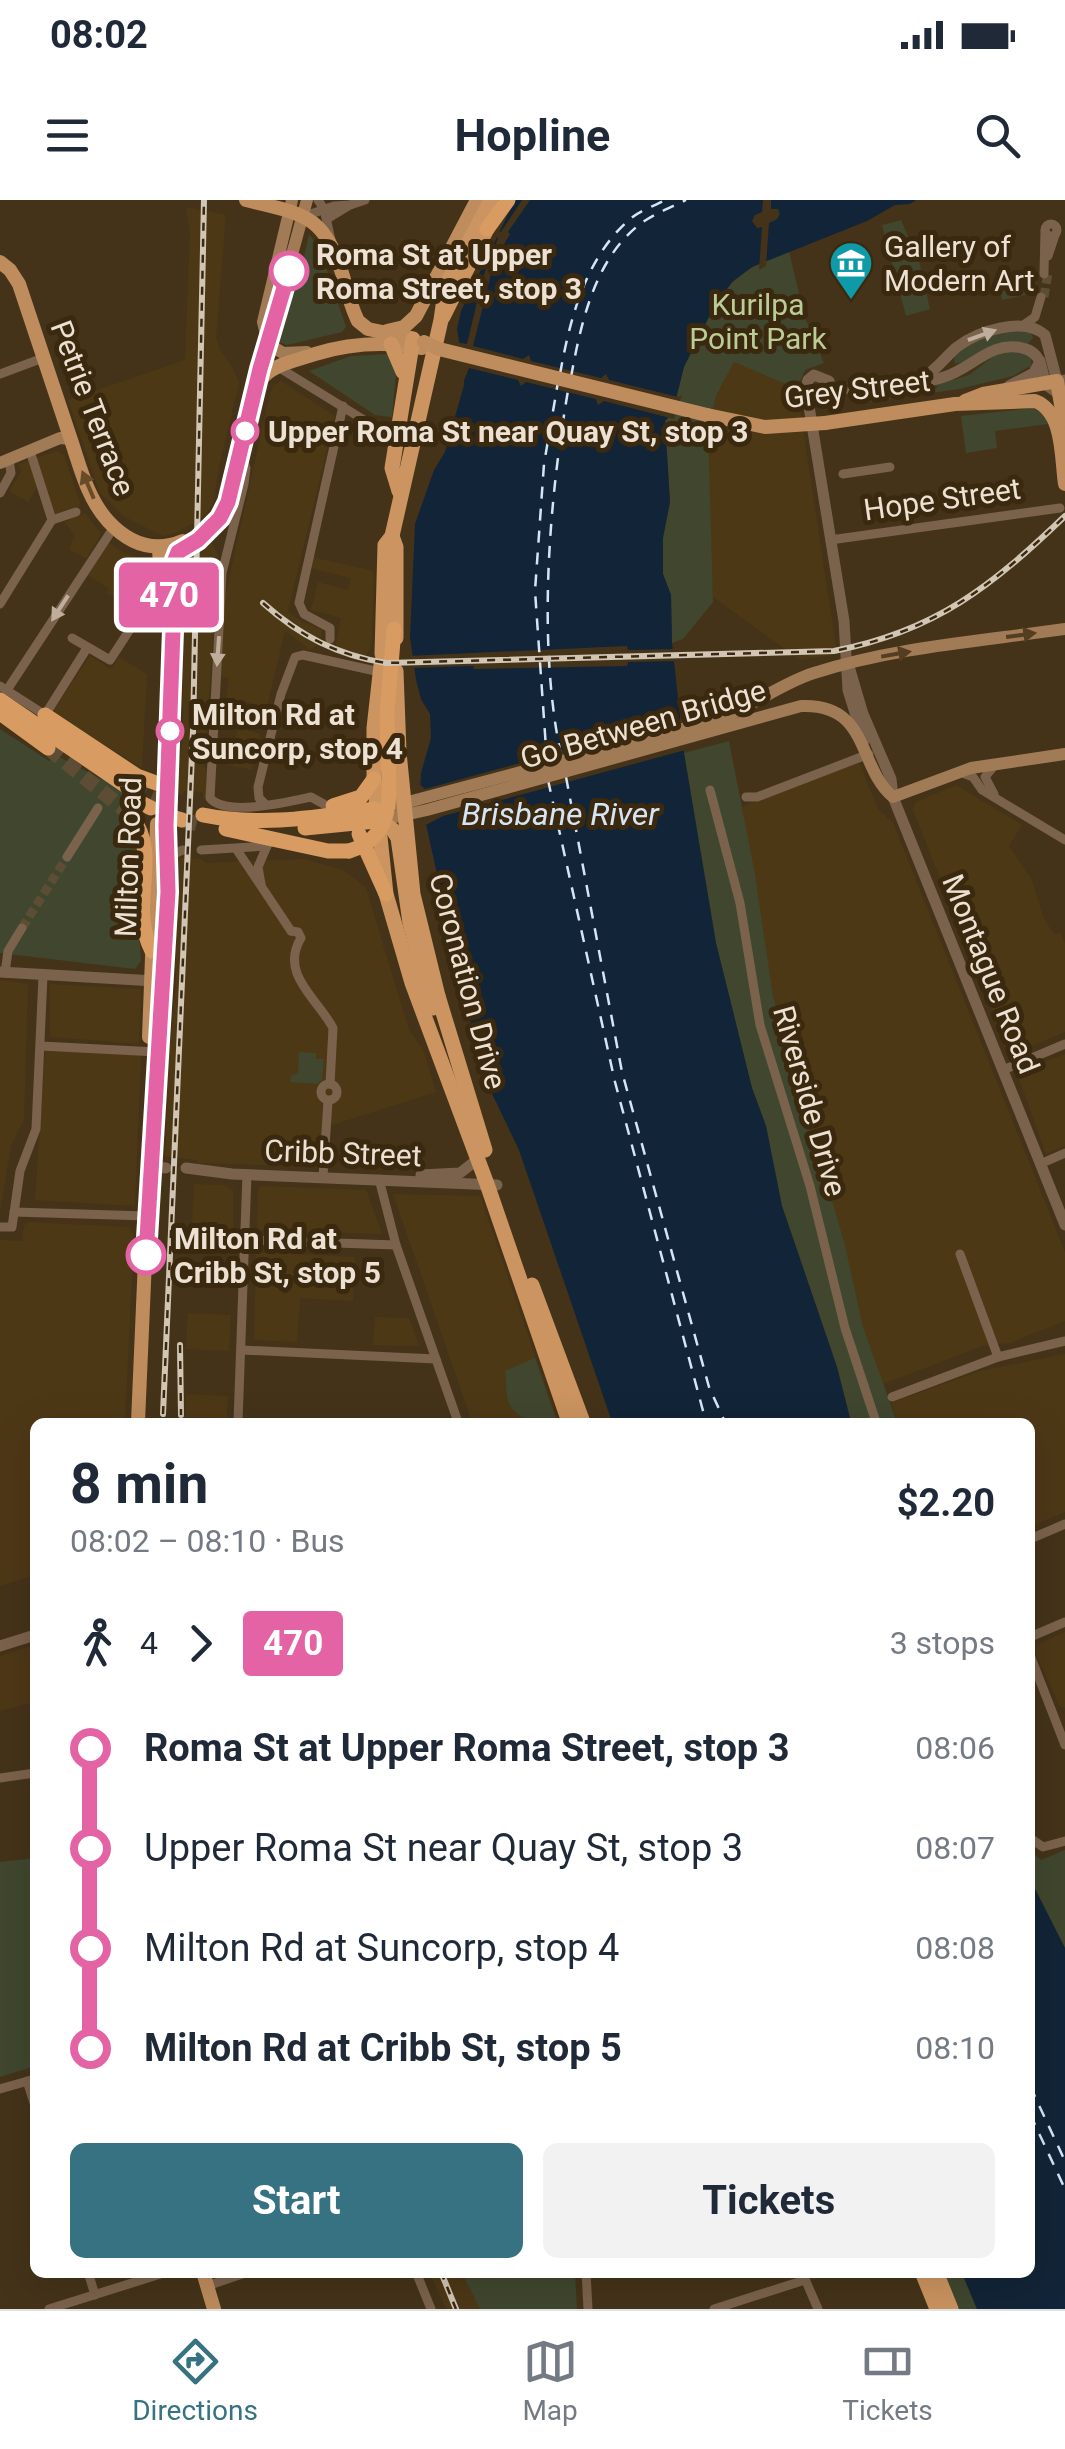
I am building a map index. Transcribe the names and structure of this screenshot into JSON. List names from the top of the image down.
{
  "streets": {
    "highway": ["Coronation Drive"],
    "main road": [
      "Grey Street",
      "Petrie Terrace",
      "Go Between Bridge",
      "Milton Road",
      "Montague Road"
    ],
    "street": ["Hope Street", "Riverside Drive", "Cribb Street"]
  },
  "crossings": [
    ["Petrie Terrace", "Milton Road"],
    ["Hope Street", "Montague Road"],
    ["Go Between Bridge", "Montague Road"],
    ["Go Between Bridge", "Coronation Drive"],
    ["Coronation Drive", "Cribb Street"]
  ],
  "water": ["Brisbane River"],
  "parks": ["Kurilpa Point Park"],
  "places": {
    "other": [
      "Roma St at Upper Roma Street, stop 3",
      "Upper Roma St near Quay St, stop 3",
      "Milton Rd at Suncorp, stop 4",
      "Milton Rd at Cribb St, stop 5"
    ],
    "museum": ["Gallery of Modern Art"]
  },
  "lines": ["bus line 470"],
  "page": {
    "status": "08:02",
    "header": "Hopline",
    "on_map": "470",
    "heading": ["8 min", "08:02 – 08:10 · Bus", "$2.20"],
    "legs": ["4", "470", "3 stops"],
    "list": [
      {
        "name": "Roma St at Upper Roma Street, stop 3",
        "value": "08:06"
      },
      {
        "name": "Upper Roma St near Quay St, stop 3",
        "value": "08:07"
      },
      {
        "name": "Milton Rd at Suncorp, stop 4",
        "value": "08:08"
      },
      {
        "name": "Milton Rd at Cribb St, stop 5",
        "value": "08:10"
      }
    ],
    "buttons": ["Start", "Tickets"],
    "tabs": ["Directions", "Map", "Tickets"]
  }
}
